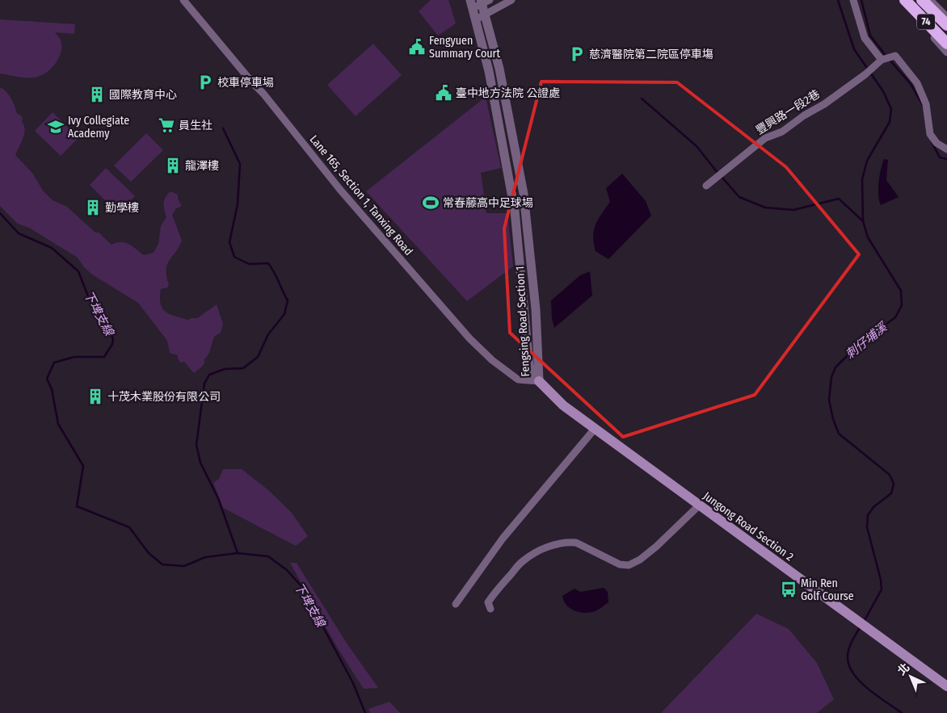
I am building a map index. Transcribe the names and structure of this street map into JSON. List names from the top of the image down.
{
  "streets": {
    "highway": ["74"],
    "main road": ["Jungong Road Section 2"],
    "street": ["豐興路一段2巷", "Lane 165, Section 1, Tanxing Road", "Fengsing Road Section 1"]
  },
  "crossings": [
    ["Lane 165, Section 1, Tanxing Road", "Fengsing Road Section 1"],
    ["Lane 165, Section 1, Tanxing Road", "Jungong Road Section 2"],
    ["Fengsing Road Section 1", "Jungong Road Section 2"]
  ],
  "water": ["下埤支線", "刺仔埔溪"],
  "places": {
    "public building": ["Fengyuen Summary Court", "臺中地方法院 公證處"],
    "parking": ["慈濟醫院第二院區停車塲", "校車停車場"],
    "building": [
      "國際教育中心",
      "龍澤樓",
      "勤學樓",
      "十茂木業股份有限公司"
    ],
    "supermarket": ["員生社"],
    "school or university": ["Ivy Collegiate Academy"],
    "sports": ["常春藤高中足球場"],
    "bus stop": ["Min Ren Golf Course"]
  },
  "north": "top left"
}
